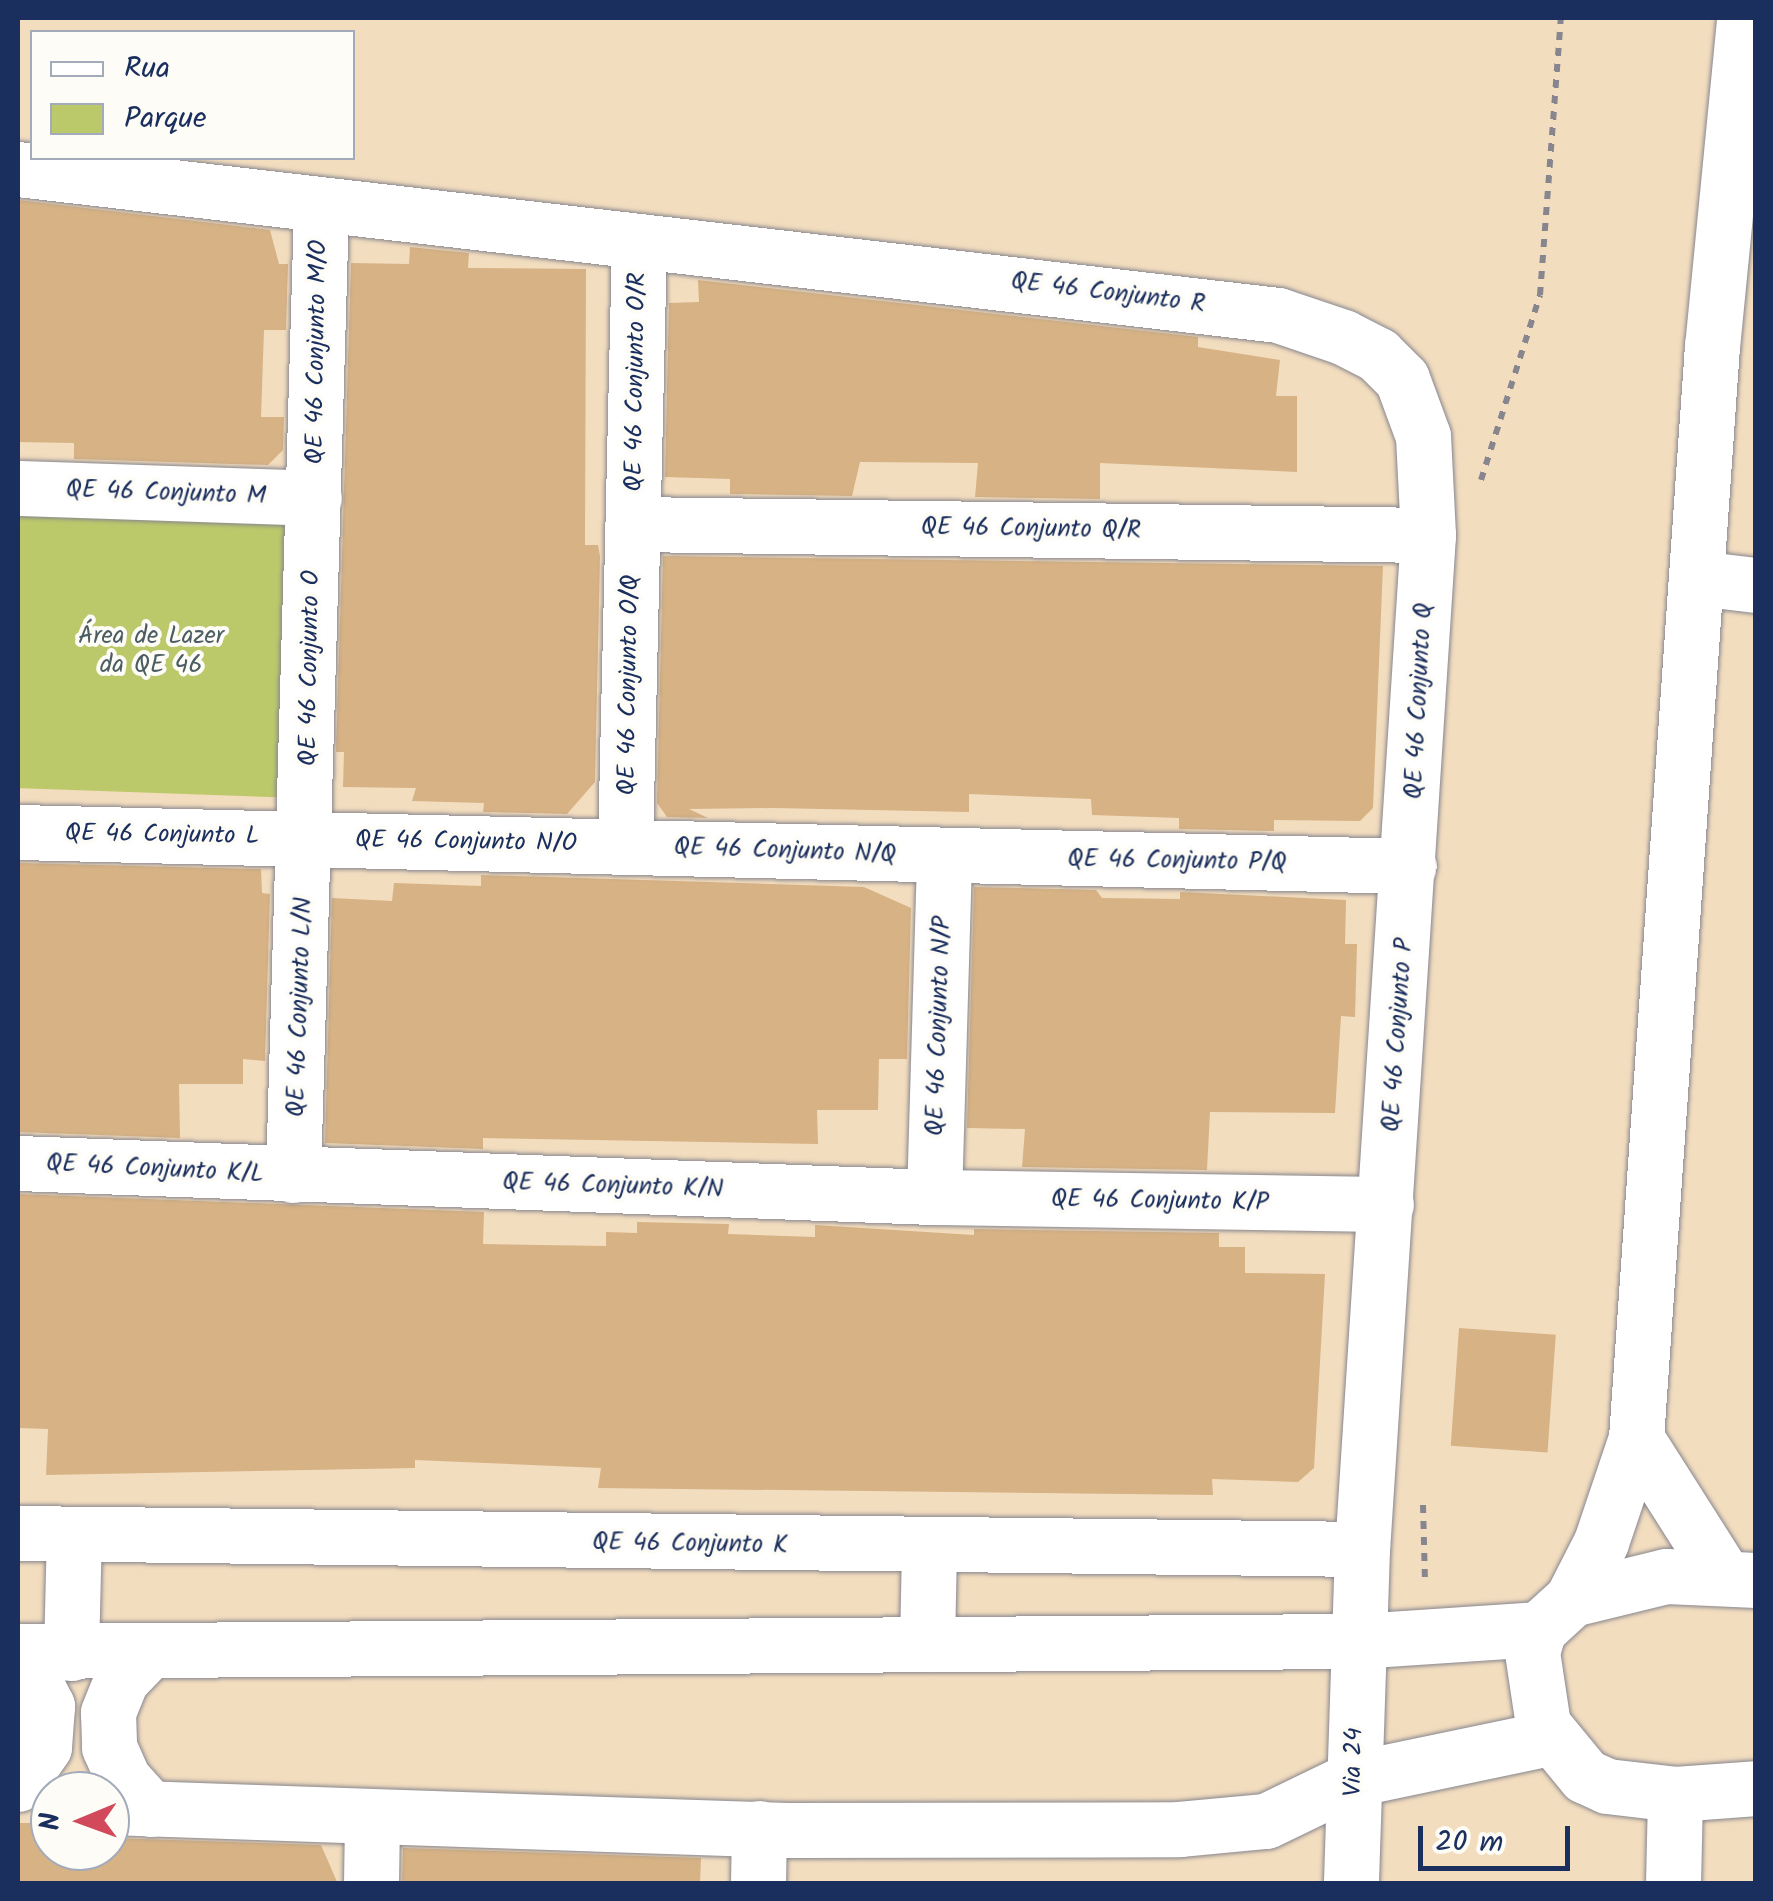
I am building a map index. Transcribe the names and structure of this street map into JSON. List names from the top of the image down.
{
  "streets": {
    "street": [
      "QE 46 Conjunto R",
      "QE 46 Conjunto M/O",
      "QE 46 Conjunto O/R",
      "QE 46 Conjunto M",
      "QE 46 Conjunto Q/R",
      "QE 46 Conjunto O",
      "QE 46 Conjunto O/Q",
      "QE 46 Conjunto Q",
      "QE 46 Conjunto L",
      "QE 46 Conjunto N/O",
      "QE 46 Conjunto N/Q",
      "QE 46 Conjunto P/Q",
      "QE 46 Conjunto L/N",
      "QE 46 Conjunto N/P",
      "QE 46 Conjunto P",
      "QE 46 Conjunto K/L",
      "QE 46 Conjunto K/N",
      "QE 46 Conjunto K/P",
      "QE 46 Conjunto K",
      "Via 24"
    ]
  },
  "crossings": [
    ["QE 46 Conjunto R", "QE 46 Conjunto O/R"],
    ["QE 46 Conjunto R", "QE 46 Conjunto Q/R"],
    ["QE 46 Conjunto R", "QE 46 Conjunto Q"],
    ["QE 46 Conjunto M/O", "QE 46 Conjunto M"],
    ["QE 46 Conjunto M/O", "QE 46 Conjunto O"],
    ["QE 46 Conjunto O/R", "QE 46 Conjunto Q/R"],
    ["QE 46 Conjunto O/R", "QE 46 Conjunto O/Q"],
    ["QE 46 Conjunto M", "QE 46 Conjunto O"],
    ["QE 46 Conjunto Q/R", "QE 46 Conjunto O/Q"],
    ["QE 46 Conjunto Q/R", "QE 46 Conjunto Q"],
    ["QE 46 Conjunto O", "QE 46 Conjunto L"],
    ["QE 46 Conjunto O", "QE 46 Conjunto N/O"],
    ["QE 46 Conjunto O", "QE 46 Conjunto L/N"],
    ["QE 46 Conjunto O/Q", "QE 46 Conjunto N/O"],
    ["QE 46 Conjunto O/Q", "QE 46 Conjunto N/Q"],
    ["QE 46 Conjunto Q", "QE 46 Conjunto P/Q"],
    ["QE 46 Conjunto Q", "QE 46 Conjunto P"],
    ["QE 46 Conjunto L", "QE 46 Conjunto N/O"],
    ["QE 46 Conjunto L", "QE 46 Conjunto L/N"],
    ["QE 46 Conjunto N/O", "QE 46 Conjunto N/Q"],
    ["QE 46 Conjunto N/O", "QE 46 Conjunto L/N"],
    ["QE 46 Conjunto N/Q", "QE 46 Conjunto P/Q"],
    ["QE 46 Conjunto N/Q", "QE 46 Conjunto N/P"],
    ["QE 46 Conjunto P/Q", "QE 46 Conjunto N/P"],
    ["QE 46 Conjunto P/Q", "QE 46 Conjunto P"],
    ["QE 46 Conjunto L/N", "QE 46 Conjunto K/L"],
    ["QE 46 Conjunto L/N", "QE 46 Conjunto K/N"],
    ["QE 46 Conjunto N/P", "QE 46 Conjunto K/N"],
    ["QE 46 Conjunto N/P", "QE 46 Conjunto K/P"],
    ["QE 46 Conjunto P", "QE 46 Conjunto K/P"],
    ["QE 46 Conjunto K/L", "QE 46 Conjunto K/N"],
    ["QE 46 Conjunto K/N", "QE 46 Conjunto K/P"]
  ],
  "parks": ["Área de Lazer da QE 46"],
  "legend": ["Rua", "Parque"],
  "scale_bar": "20 m",
  "north": "left"
}
